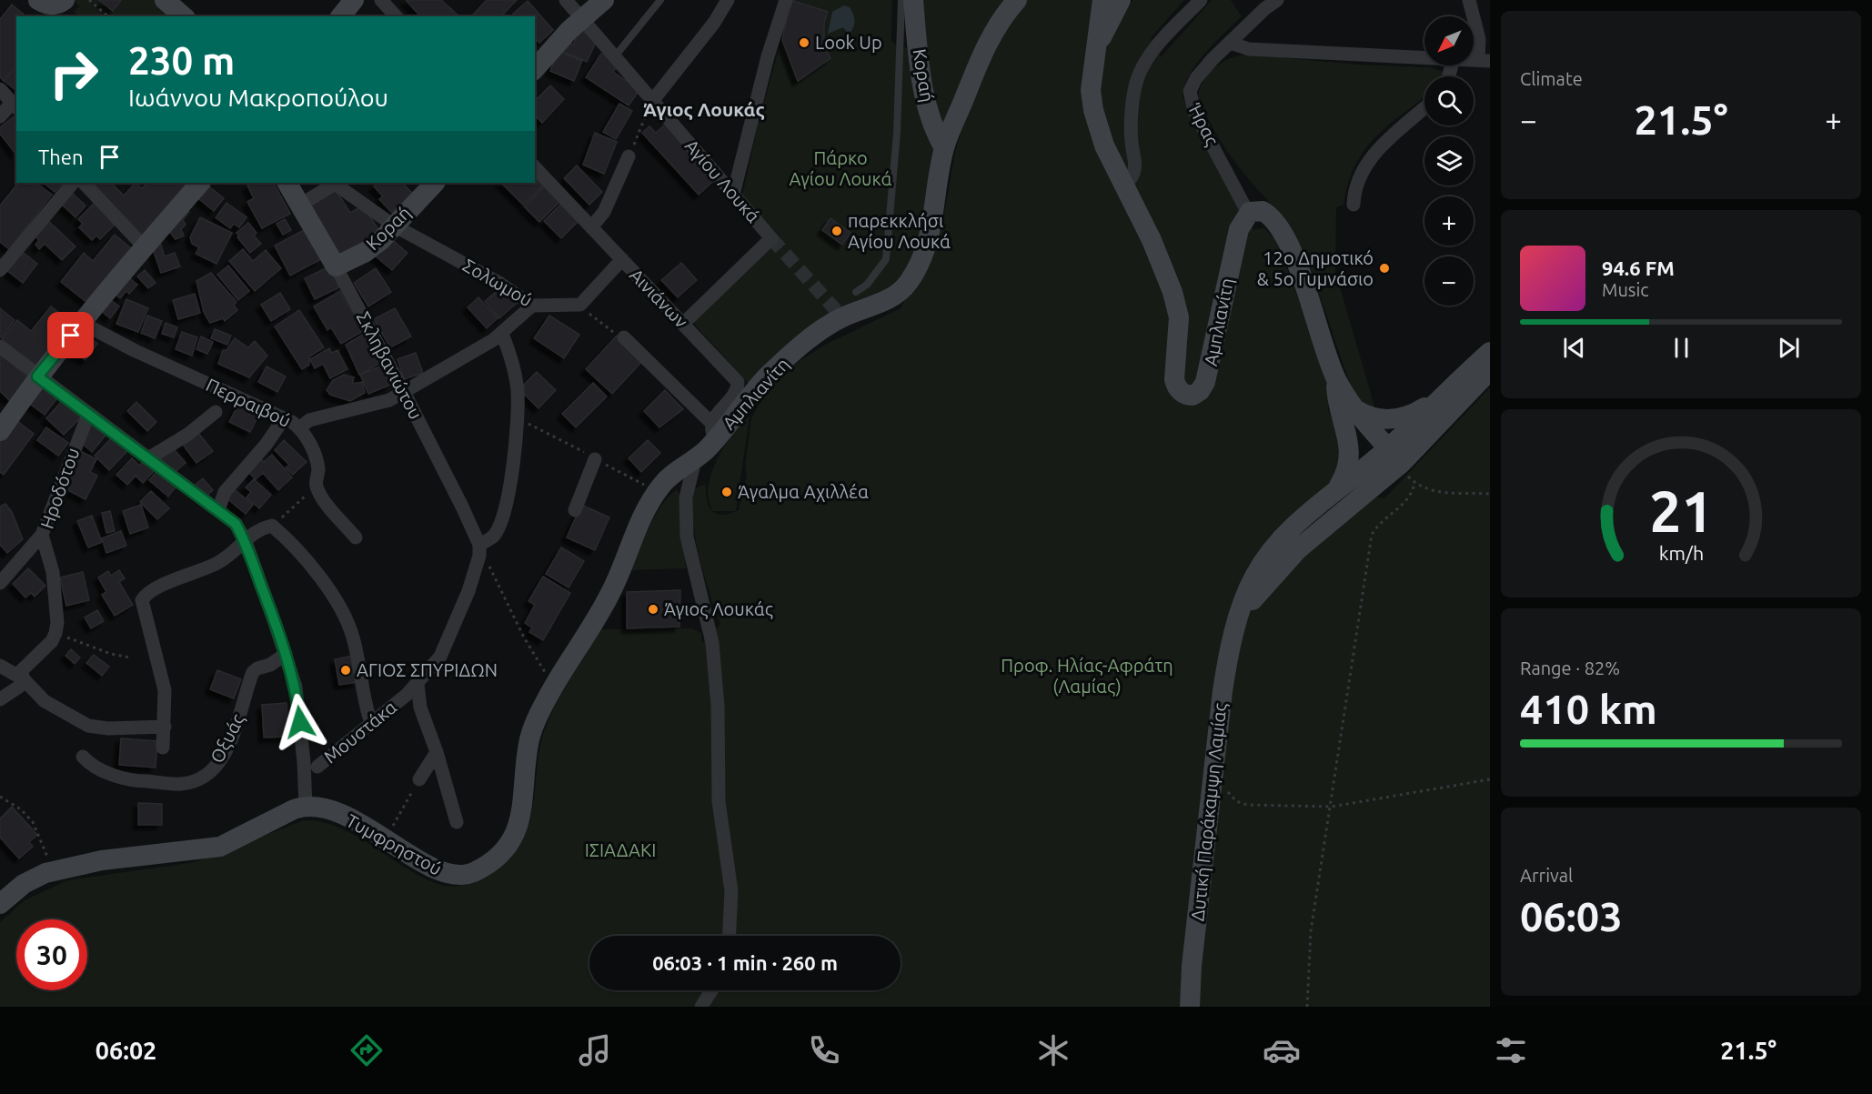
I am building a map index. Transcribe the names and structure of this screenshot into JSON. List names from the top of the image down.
{
  "streets": {
    "street": [
      "Κοραή",
      "Ήρας",
      "Αγίου Λουκά",
      "Σολωμού",
      "Αινιάνων",
      "Αμπλιανίτη",
      "Σκληβανιώτου",
      "Περραιβού",
      "Ηροδότου",
      "Μουστάκα",
      "Οξυάς",
      "Δυτική Παράκαμψη Λαμίας",
      "Τυμφρηστού"
    ]
  },
  "crossings": [
    ["Κοραή", "Σολωμού"],
    ["Κοραή", "Αμπλιανίτη"],
    ["Κοραή", "Σκληβανιώτου"],
    ["Ήρας", "Αμπλιανίτη"],
    ["Αγίου Λουκά", "Αινιάνων"],
    ["Σολωμού", "Σκληβανιώτου"],
    ["Αινιάνων", "Αμπλιανίτη"],
    ["Αινιάνων", "Τυμφρηστού"],
    ["Αμπλιανίτη", "Τυμφρηστού"],
    ["Σκληβανιώτου", "Μουστάκα"]
  ],
  "districts": ["Άγιος Λουκάς"],
  "parks": ["Πάρκο Αγίου Λουκά", "Προφ. Ηλίας-Αφράτη (Λαμίας)", "ΙΣΙΑΔΑΚΙ"],
  "places": [
    "Look Up",
    "παρεκκλήσι Αγίου Λουκά",
    "12ο Δημοτικό & 5ο Γυμνάσιο",
    "Άγαλμα Αχιλλέα",
    "Άγιος Λουκάς",
    "ΑΓΙΟΣ ΣΠΥΡΙΔΩΝ"
  ],
  "north": "bottom left",
  "page": {
    "tile": [
      "Climate",
      ["Range · 82%", "410 km"],
      ["Arrival", "06:03"]
    ],
    "map_buttons": ["+", "−"],
    "turn": ["230 m", "Ιωάννου Μακροπούλου"],
    "heat": ["−", "21.5°", "+"],
    "then": "Then",
    "song": ["94.6 FM", "Music"],
    "limit": "30",
    "trip": "06:03 · 1 min · 260 m",
    "tabs": ["06:02", "21.5°"],
    "gauge": ["21", "km/h"]
  }
}
